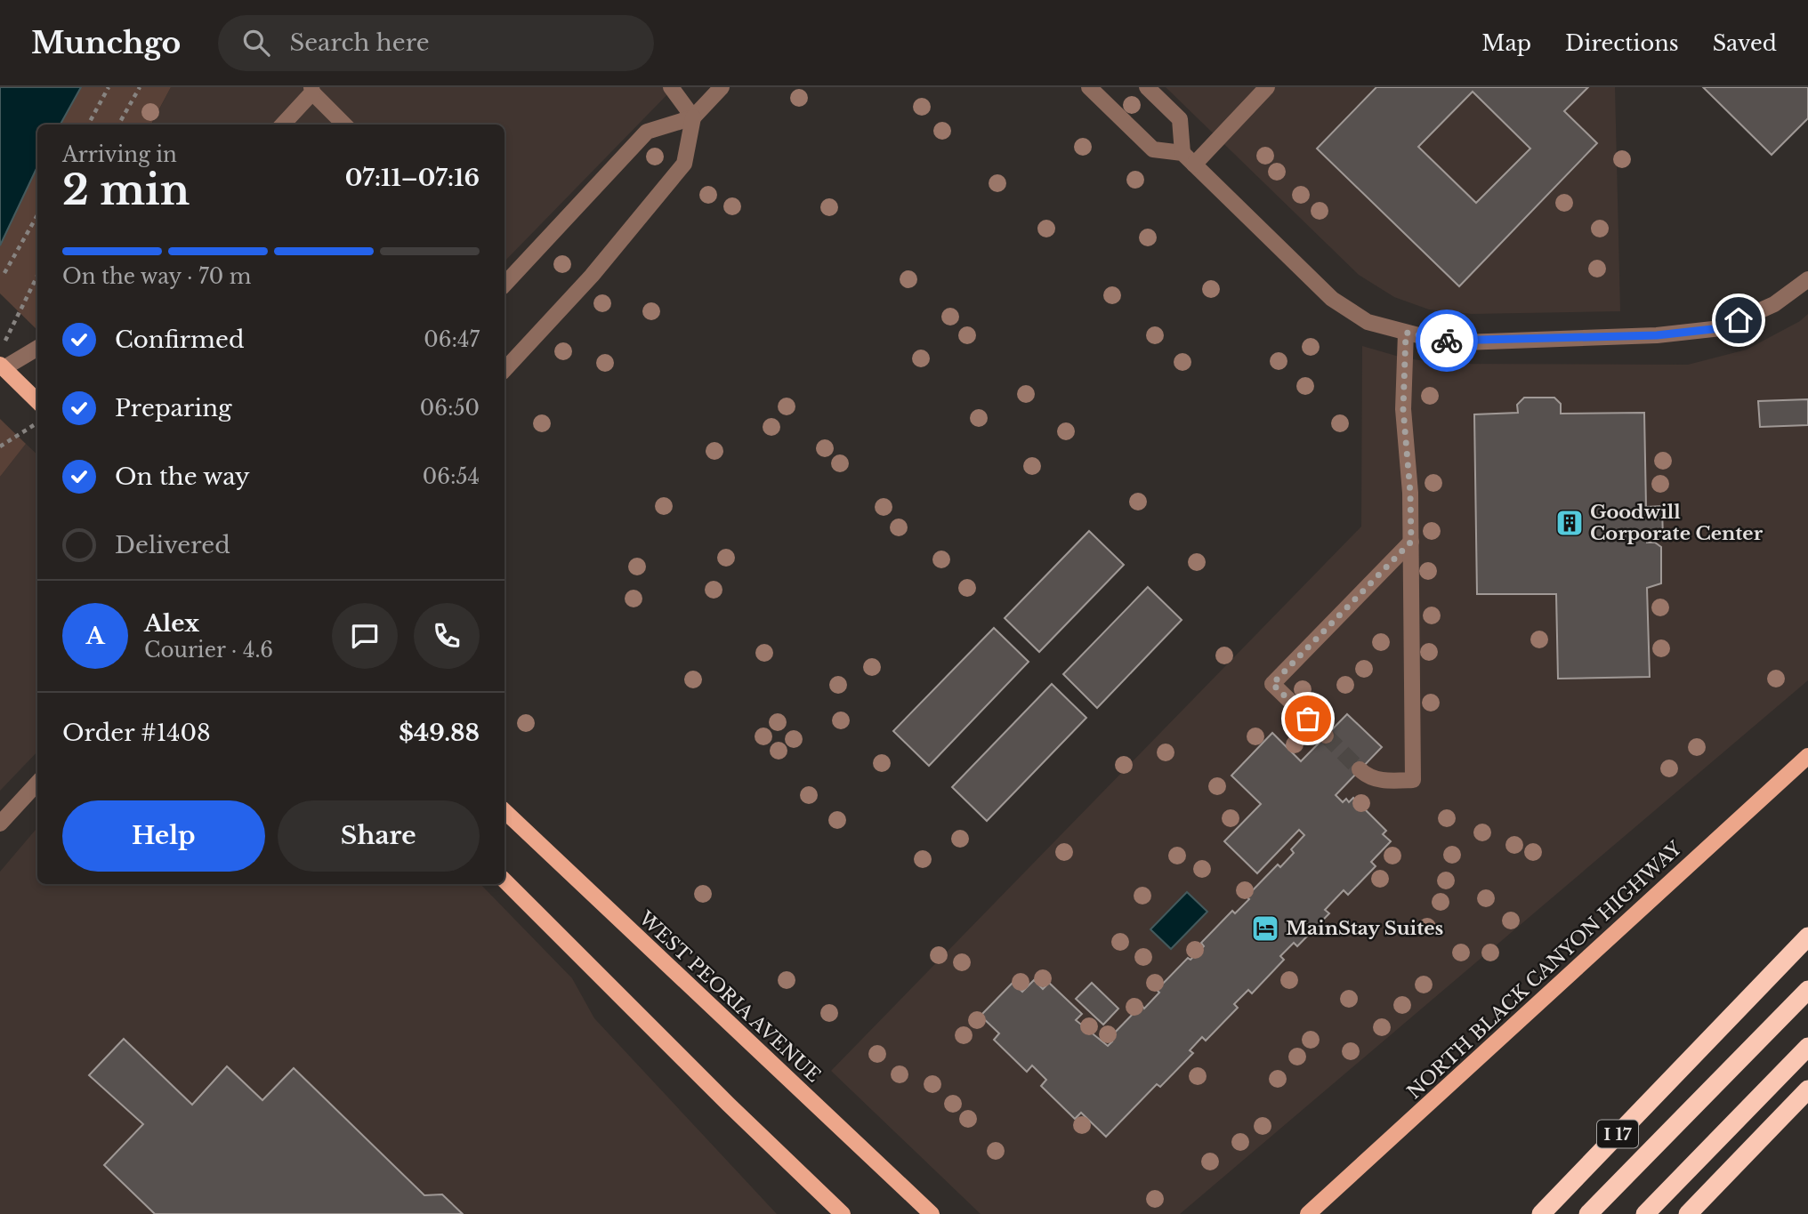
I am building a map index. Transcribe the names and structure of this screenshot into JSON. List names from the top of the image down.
{
  "streets": {
    "highway": ["I 17"],
    "main road": ["NORTH BLACK CANYON HIGHWAY", "WEST PEORIA AVENUE"]
  },
  "places": {
    "building": ["Goodwill Corporate Center"],
    "hotel": ["MainStay Suites"]
  },
  "page": {
    "header": "Munchgo",
    "search": "Search here",
    "nav": ["Map", "Directions", "Saved"],
    "heading": ["2 min", "Arriving in", "07:11–07:16"],
    "panel": [
      "Alex",
      "Courier · 4.6",
      "Order #1408",
      "$49.88"
    ],
    "bar": "On the way · 70 m",
    "list": [
      ["Confirmed", "06:47"],
      ["Preparing", "06:50"],
      ["On the way", "06:54"],
      "Delivered"
    ],
    "round": "A",
    "buttons": ["Help", "Share"]
  }
}
